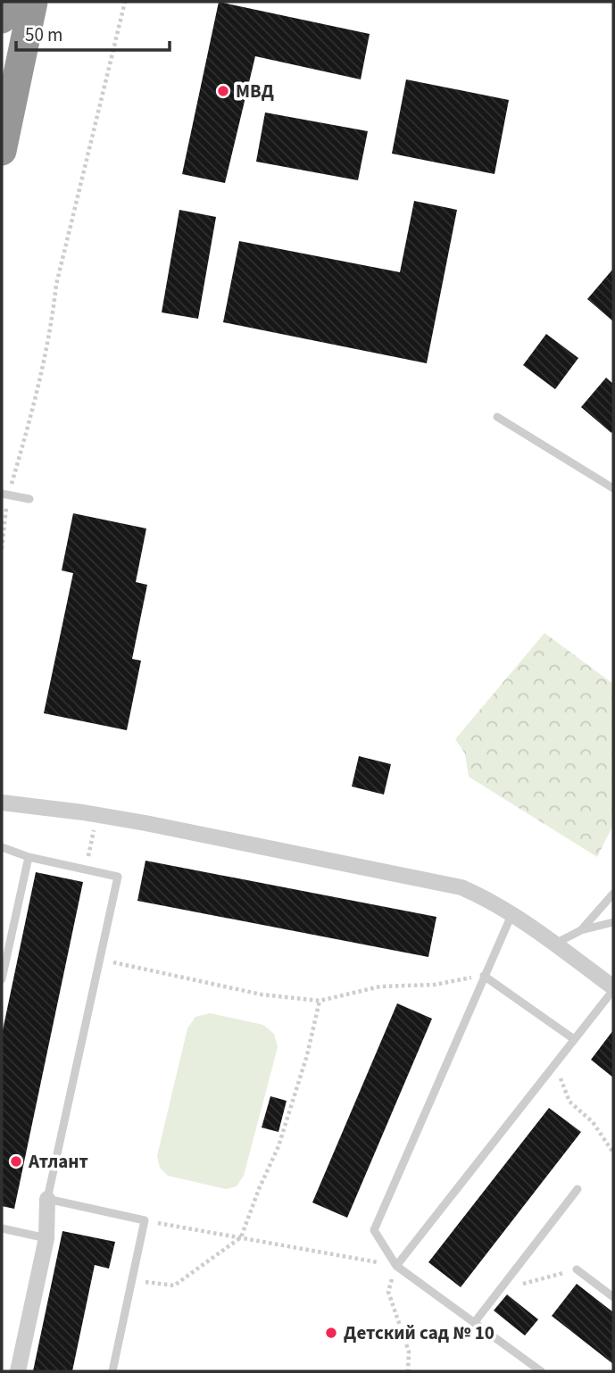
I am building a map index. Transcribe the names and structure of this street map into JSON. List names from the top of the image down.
{
  "places": ["МВД", "Атлант", "Детский сад № 10"],
  "scale_bar": "50 m"
}
